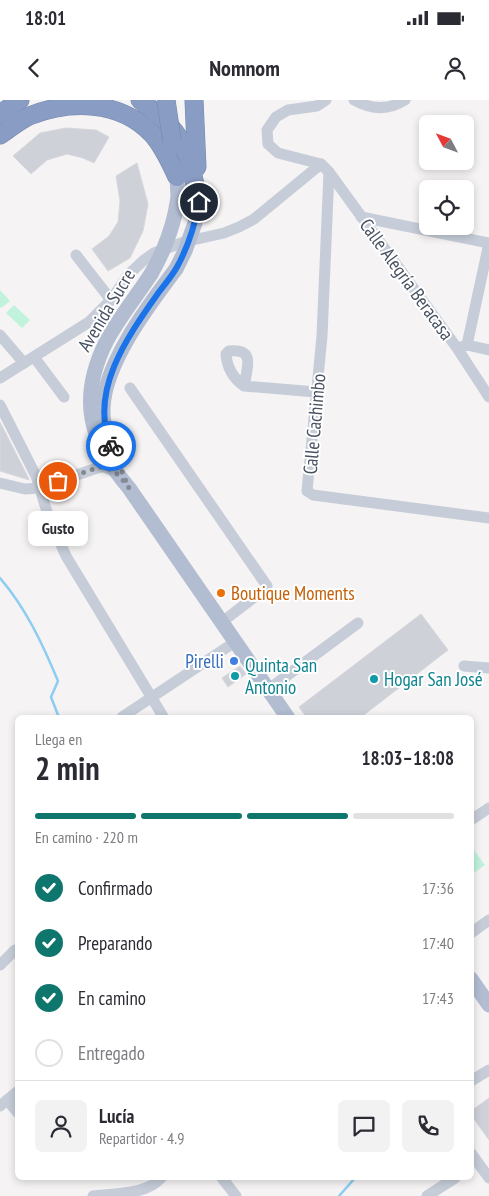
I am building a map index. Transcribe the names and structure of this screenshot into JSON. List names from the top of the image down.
{
  "streets": {
    "main road": ["Avenida Sucre"],
    "street": ["Calle Alegría Beracasa", "Calle Cachimbo"]
  },
  "crossings": [
    ["Calle Alegría Beracasa", "Calle Cachimbo"]
  ],
  "places": [
    "Gusto",
    "Boutique Moments",
    "Pirelli",
    "Quinta San Antonio",
    "Hogar San José"
  ],
  "north": "top left",
  "page": {
    "status": "18:01",
    "header": "Nomnom",
    "bubble": "Gusto",
    "heading": ["2 min", "Llega en", "18:03–18:08"],
    "panel": ["Lucía", "Repartidor · 4.9"],
    "bar": "En camino · 220 m",
    "list": [
      ["Confirmado", "17:36"],
      ["Preparando", "17:40"],
      ["En camino", "17:43"],
      "Entregado"
    ]
  }
}
